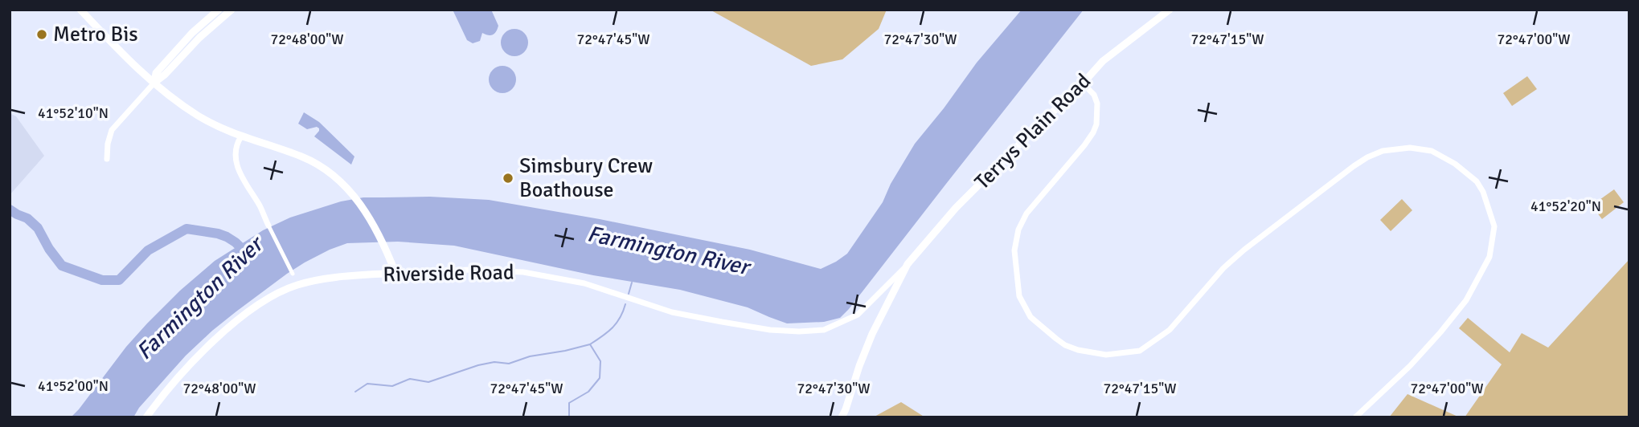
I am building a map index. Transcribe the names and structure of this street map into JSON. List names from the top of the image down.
{
  "streets": {
    "street": ["Terrys Plain Road", "Riverside Road"]
  },
  "crossings": [
    ["Terrys Plain Road", "Riverside Road"]
  ],
  "water": ["Farmington River"],
  "places": ["Metro Bis", "Simsbury Crew Boathouse"],
  "coordinates": [
    "72°48'00\"W",
    "72°47'45\"W",
    "72°47'30\"W",
    "72°47'15\"W",
    "72°47'00\"W",
    "41°52'10\"N",
    "41°52'20\"N",
    "41°52'00\"N"
  ]
}
